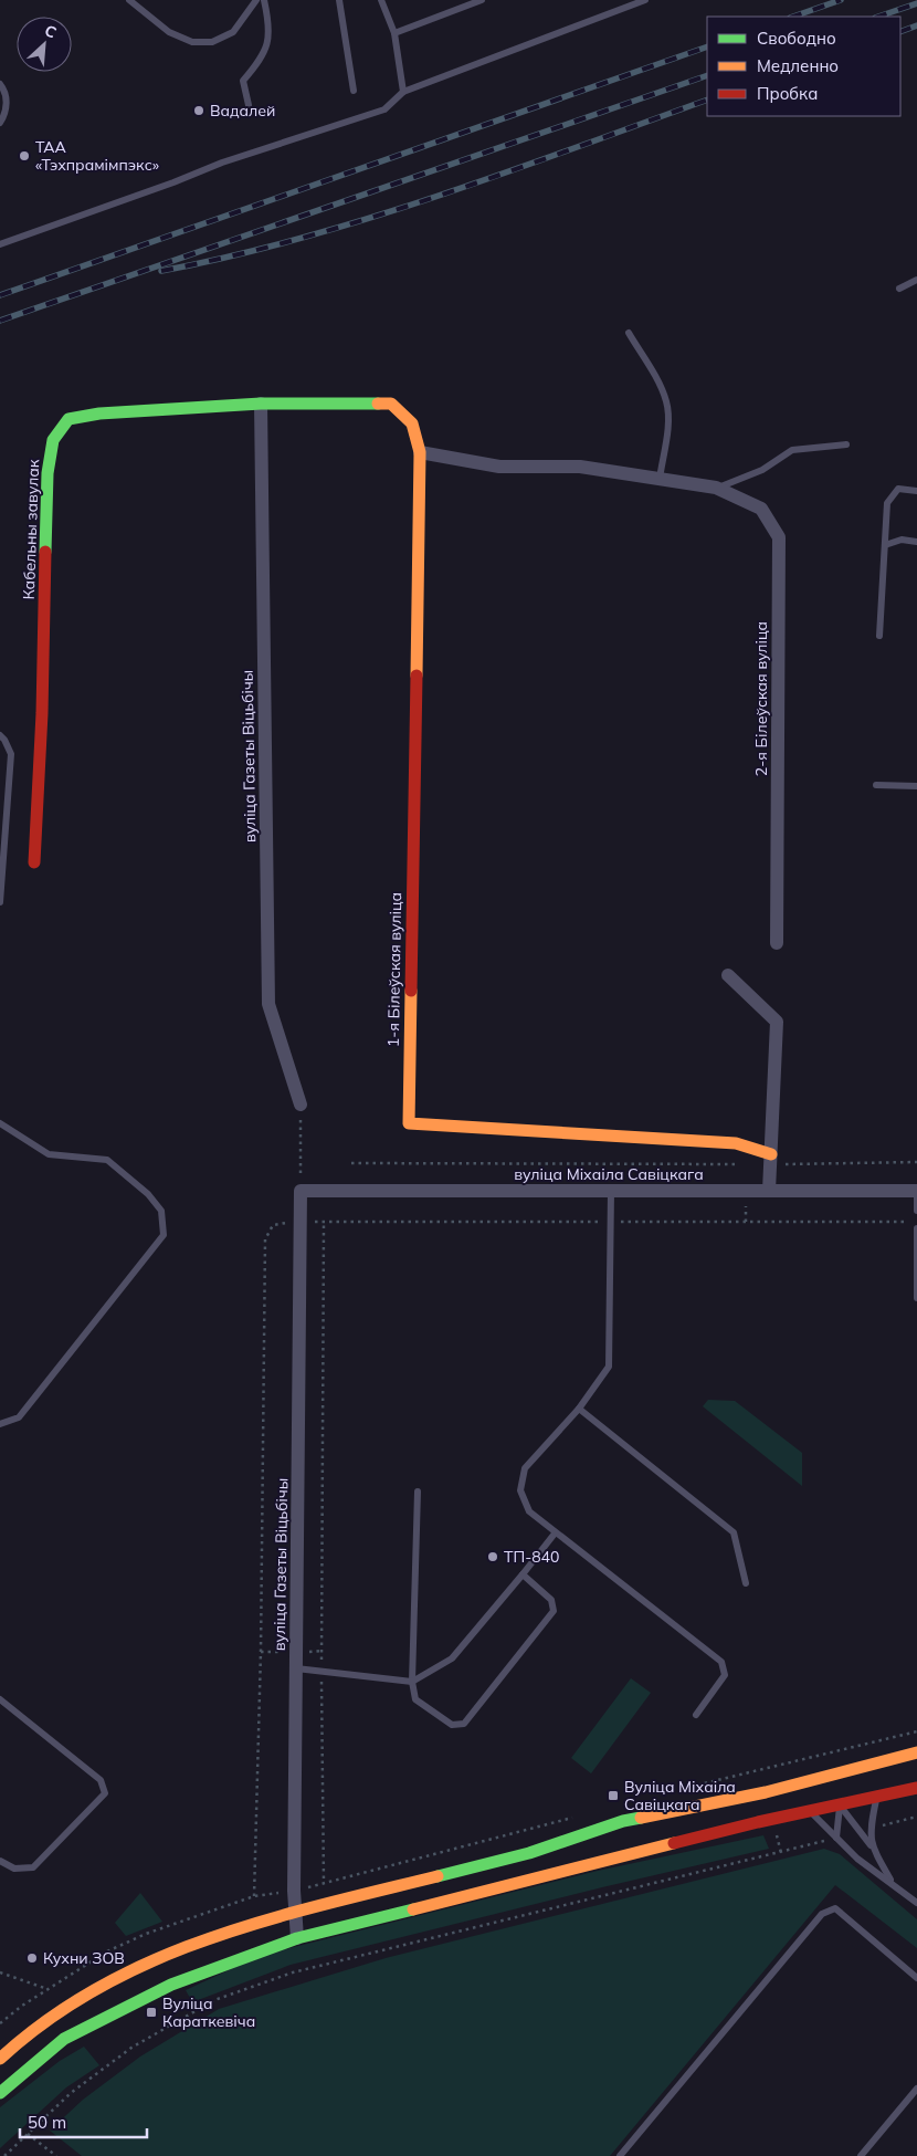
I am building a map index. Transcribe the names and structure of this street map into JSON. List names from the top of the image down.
{
  "streets": {
    "main road": ["Кабельны завулак", "1-я Білеўская вуліца"],
    "street": ["2-я Білеўская вуліца", "вуліца Газеты Віцьбічы", "вуліца Міхаіла Савіцкага"]
  },
  "crossings": [
    ["Кабельны завулак", "2-я Білеўская вуліца"],
    ["Кабельны завулак", "вуліца Газеты Віцьбічы"],
    ["Кабельны завулак", "1-я Білеўская вуліца"],
    ["2-я Білеўская вуліца", "1-я Білеўская вуліца"],
    ["вуліца Газеты Віцьбічы", "вуліца Міхаіла Савіцкага"]
  ],
  "places": {
    "other": [
      "Вадалей",
      "ТАА «Тэхпрамімпэкс»",
      "ТП-840",
      "Кухни ЗОВ"
    ],
    "transit": ["Вуліца Міхаіла Савіцкага", "Вуліца Караткевіча"]
  },
  "legend": ["Свободно", "Медленно", "Пробка"],
  "scale_bar": "50 m",
  "north": "top right"
}
